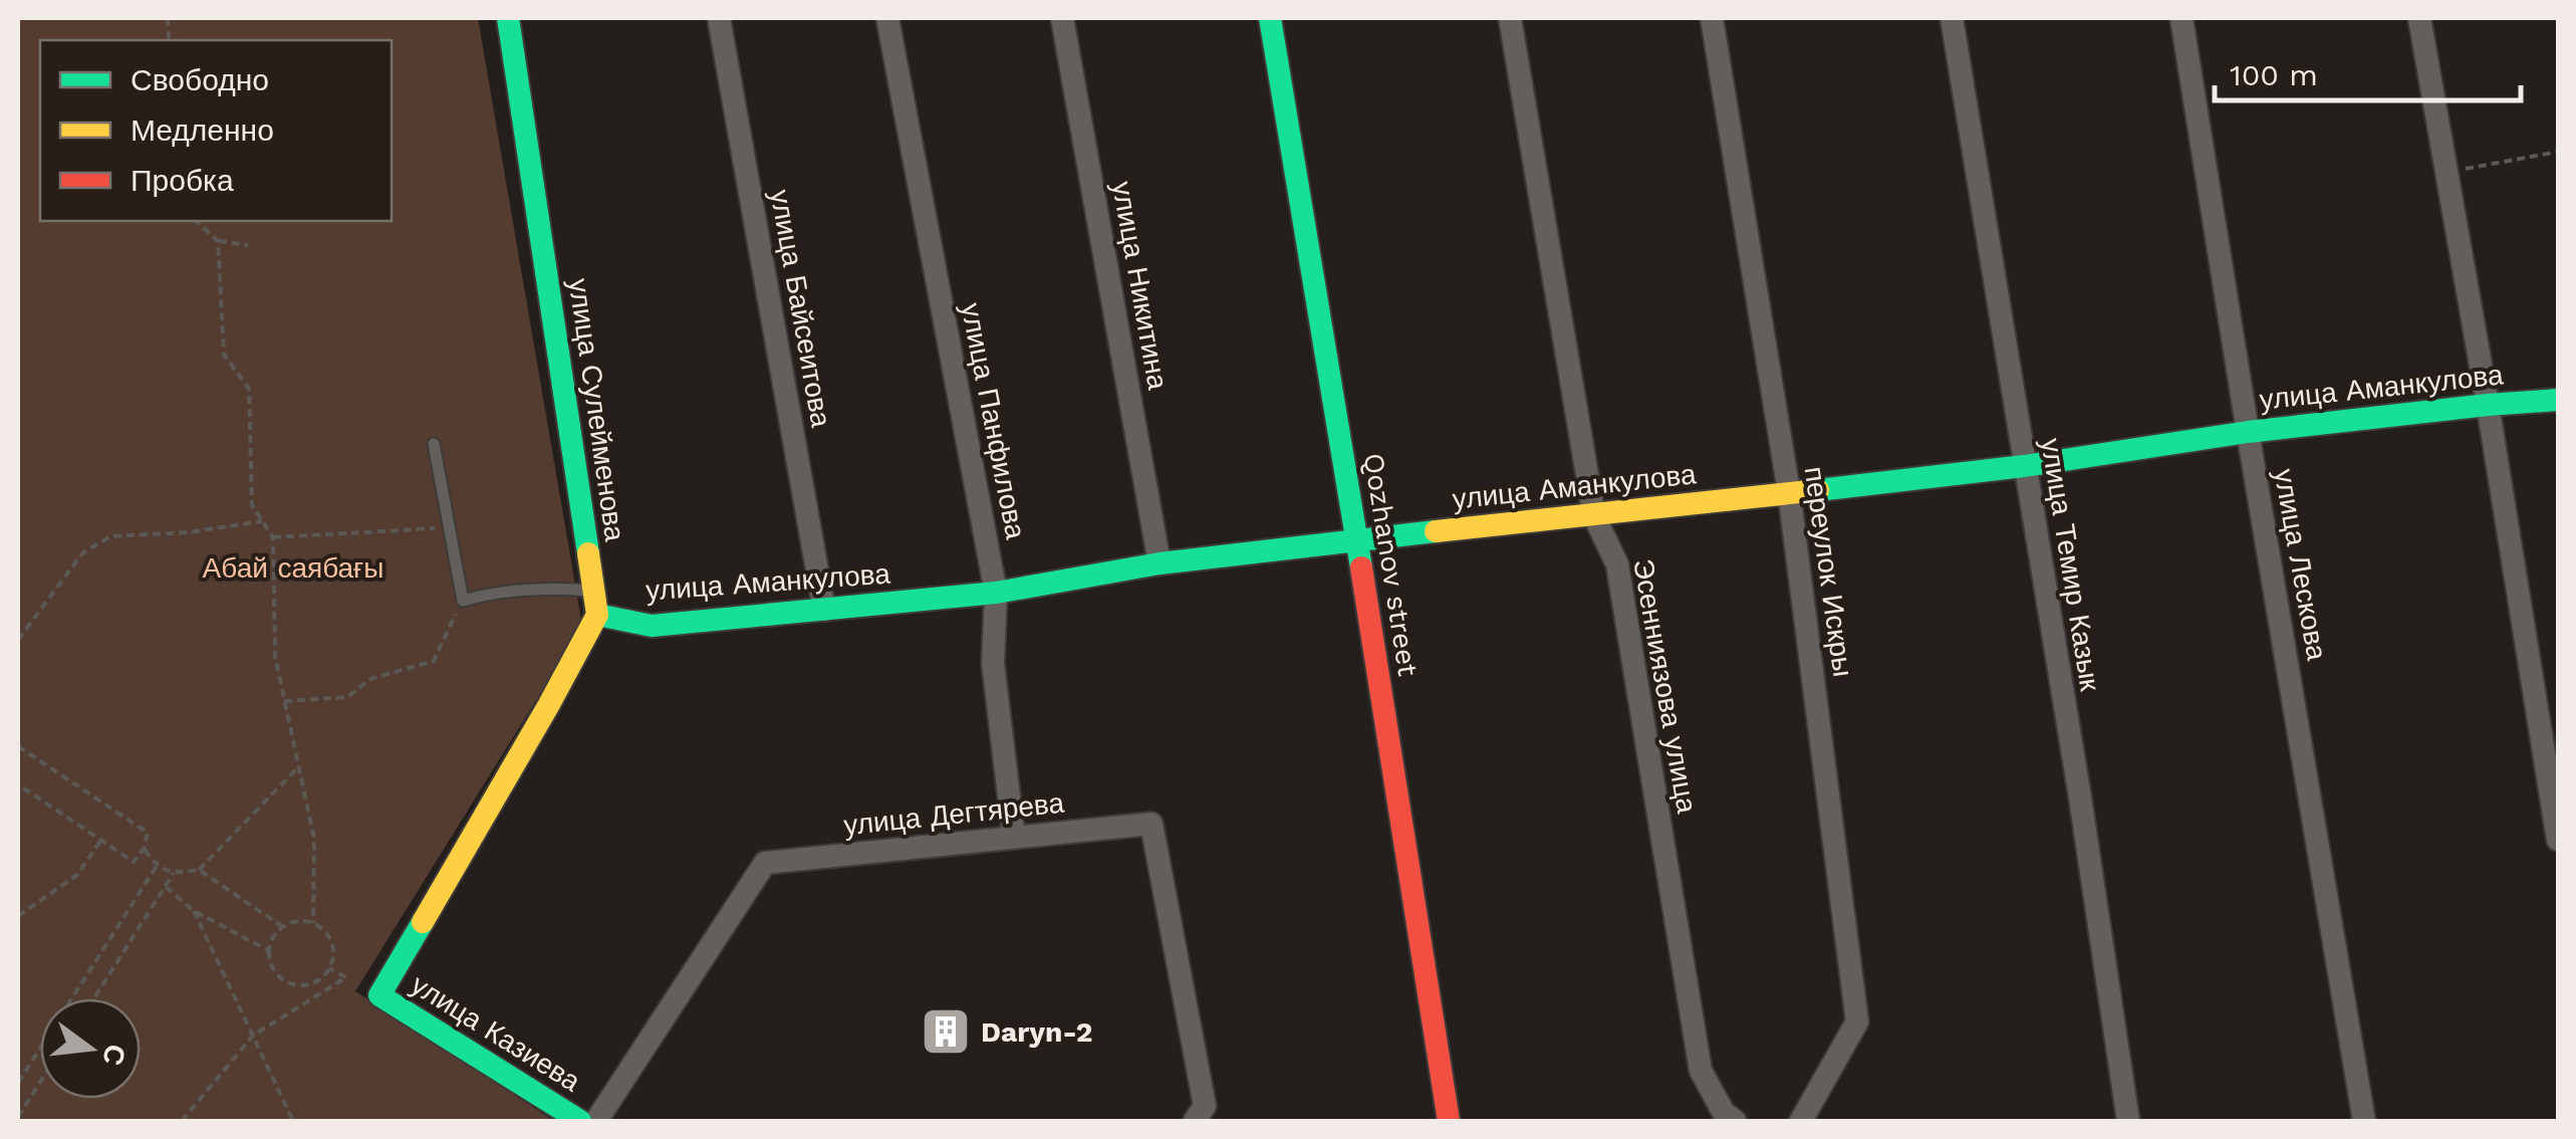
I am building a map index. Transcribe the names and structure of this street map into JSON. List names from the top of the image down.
{
  "streets": {
    "street": [
      "улица Никитина",
      "улица Байсеитова",
      "улица Аманкулова",
      "улица Сулейменова",
      "улица Панфилова",
      "Qozhanov street",
      "улица Темир Казык",
      "улица Лескова",
      "переулок Искры",
      "Эсенниязова улица",
      "улица Дегтярева",
      "улица Казиева"
    ]
  },
  "crossings": [
    ["улица Никитина", "улица Аманкулова"],
    ["улица Байсеитова", "улица Аманкулова"],
    ["улица Аманкулова", "улица Сулейменова"],
    ["улица Аманкулова", "улица Панфилова"],
    ["улица Аманкулова", "Qozhanov street"],
    ["улица Аманкулова", "улица Темир Казык"],
    ["улица Аманкулова", "улица Лескова"],
    ["улица Аманкулова", "переулок Искры"],
    ["улица Аманкулова", "Эсенниязова улица"],
    ["улица Аманкулова", "улица Казиева"],
    ["улица Сулейменова", "улица Казиева"],
    ["улица Панфилова", "улица Дегтярева"]
  ],
  "parks": ["Абай саябағы"],
  "places": {
    "building": ["Daryn-2"]
  },
  "legend": ["Свободно", "Медленно", "Пробка"],
  "scale_bar": "100 m",
  "north": "right"
}
